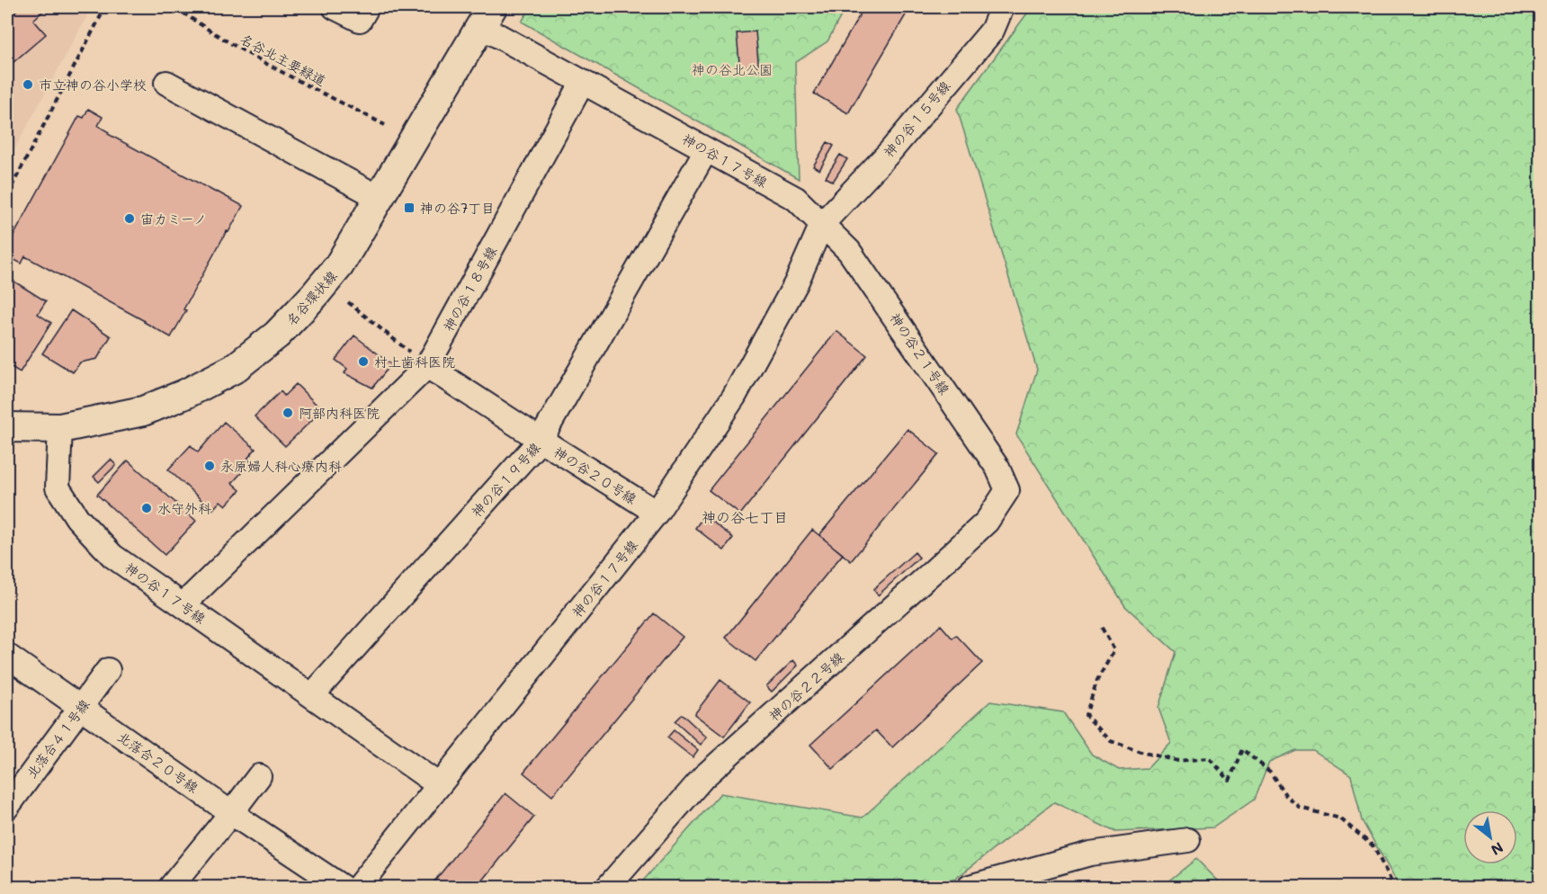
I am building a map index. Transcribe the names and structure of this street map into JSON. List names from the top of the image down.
{
  "streets": {
    "street": [
      "神の谷１５号線",
      "神の谷１７号線",
      "神の谷１８号線",
      "名谷環状線",
      "神の谷２１号線",
      "神の谷２０号線",
      "神の谷１９号線",
      "神の谷２２号線",
      "北落合４１号線",
      "北落合２０号線"
    ],
    "path": ["名谷北主要緑道"]
  },
  "crossings": [
    ["神の谷１５号線", "神の谷１７号線"],
    ["神の谷１５号線", "神の谷２１号線"],
    ["神の谷１７号線", "神の谷１８号線"],
    ["神の谷１７号線", "名谷環状線"],
    ["神の谷１７号線", "神の谷２１号線"],
    ["神の谷１７号線", "神の谷２０号線"],
    ["神の谷１７号線", "神の谷１９号線"],
    ["神の谷１８号線", "神の谷２０号線"],
    ["神の谷２１号線", "神の谷２２号線"],
    ["神の谷２０号線", "神の谷１９号線"],
    ["北落合４１号線", "北落合２０号線"]
  ],
  "districts": ["神の谷七丁目"],
  "parks": ["神の谷北公園"],
  "places": {
    "other": [
      "市立神の谷小学校",
      "宙カミーノ",
      "村上歯科医院",
      "阿部内科医院",
      "永原婦人科心療内科",
      "水守外科"
    ],
    "transit": ["神の谷7丁目"]
  },
  "north": "bottom right"
}
